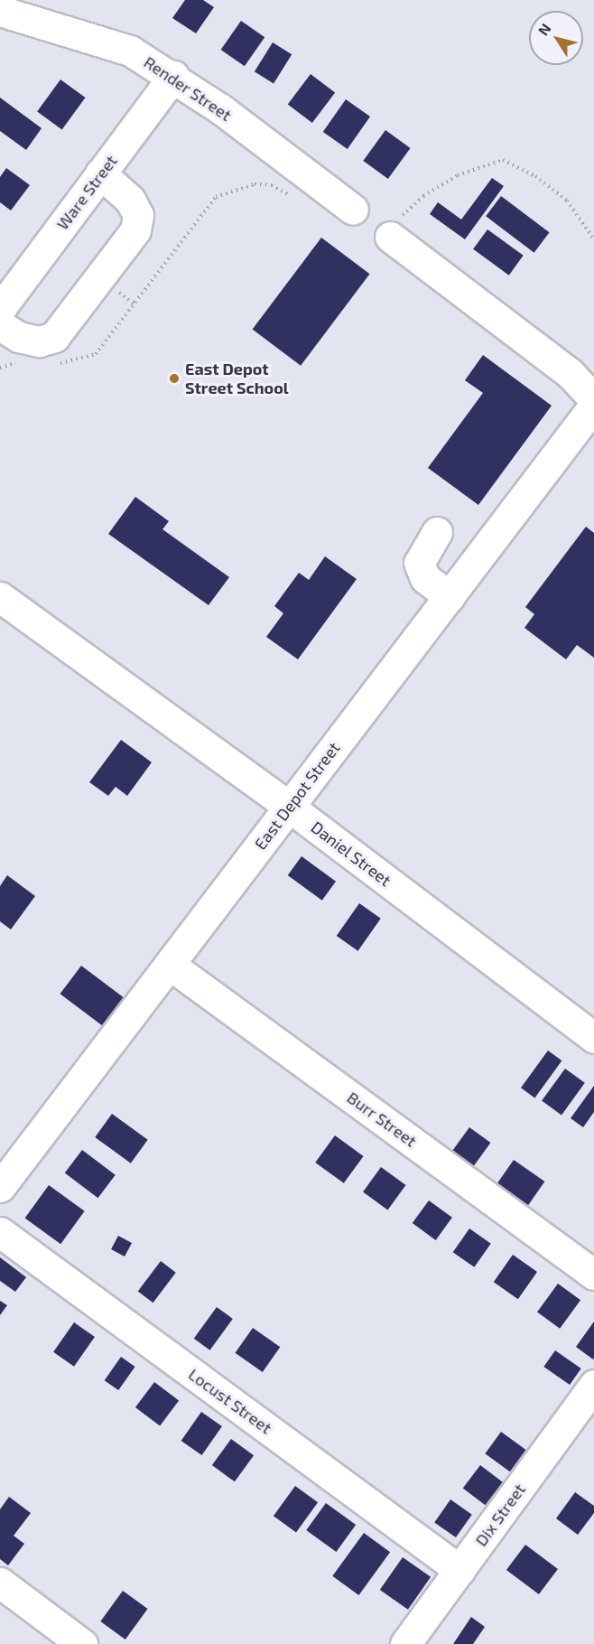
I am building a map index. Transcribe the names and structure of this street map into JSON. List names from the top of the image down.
{
  "streets": {
    "street": [
      "Render Street",
      "Ware Street",
      "East Depot Street",
      "Daniel Street",
      "Burr Street",
      "Locust Street",
      "Dix Street"
    ]
  },
  "crossings": [
    ["Render Street", "Ware Street"],
    ["East Depot Street", "Daniel Street"],
    ["East Depot Street", "Burr Street"],
    ["Locust Street", "Dix Street"]
  ],
  "places": ["East Depot Street School"],
  "north": "top left"
}
